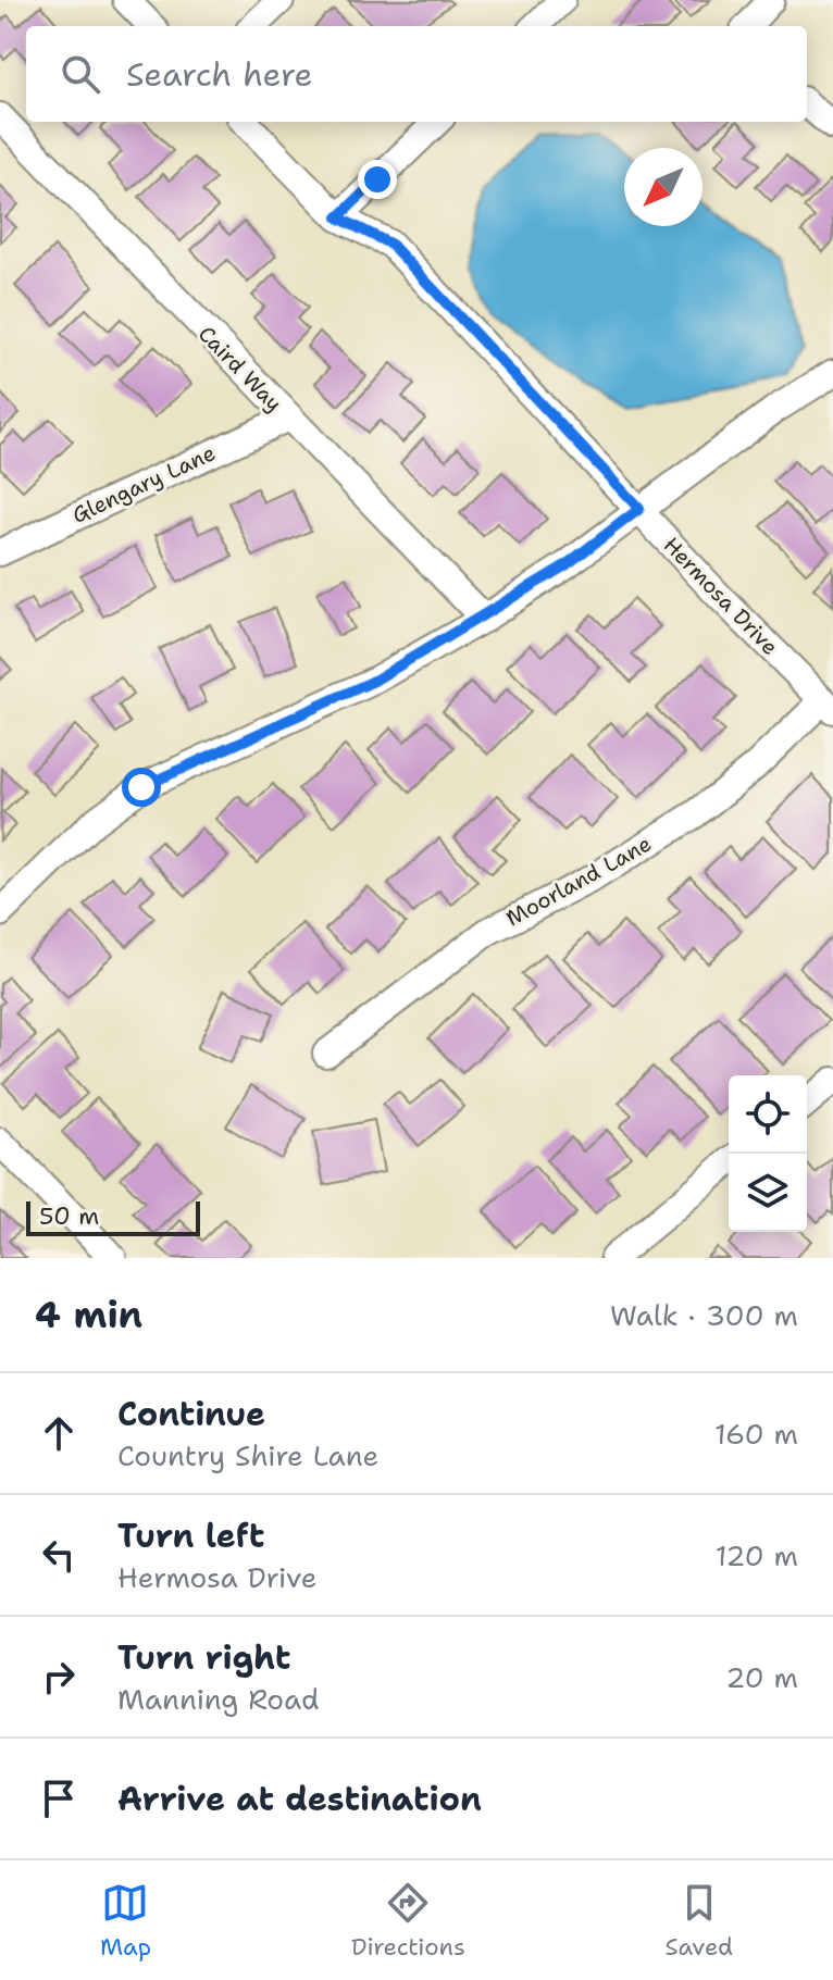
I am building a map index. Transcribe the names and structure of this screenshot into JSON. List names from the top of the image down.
{
  "streets": {
    "street": [
      "Caird Way",
      "Glengary Lane",
      "Hermosa Drive",
      "Moorland Lane"
    ]
  },
  "crossings": [
    ["Caird Way", "Glengary Lane"],
    ["Hermosa Drive", "Moorland Lane"]
  ],
  "scale_bar": "50 m",
  "north": "bottom left",
  "page": {
    "search": "Search here",
    "scale": "50 m",
    "heading": ["4 min", "Walk · 300 m"],
    "list": [
      ["Continue", "Country Shire Lane", "160 m"],
      ["Turn left", "Hermosa Drive", "120 m"],
      ["Turn right", "Manning Road", "20 m"],
      "Arrive at destination"
    ],
    "nav": ["Map", "Directions", "Saved"]
  }
}
